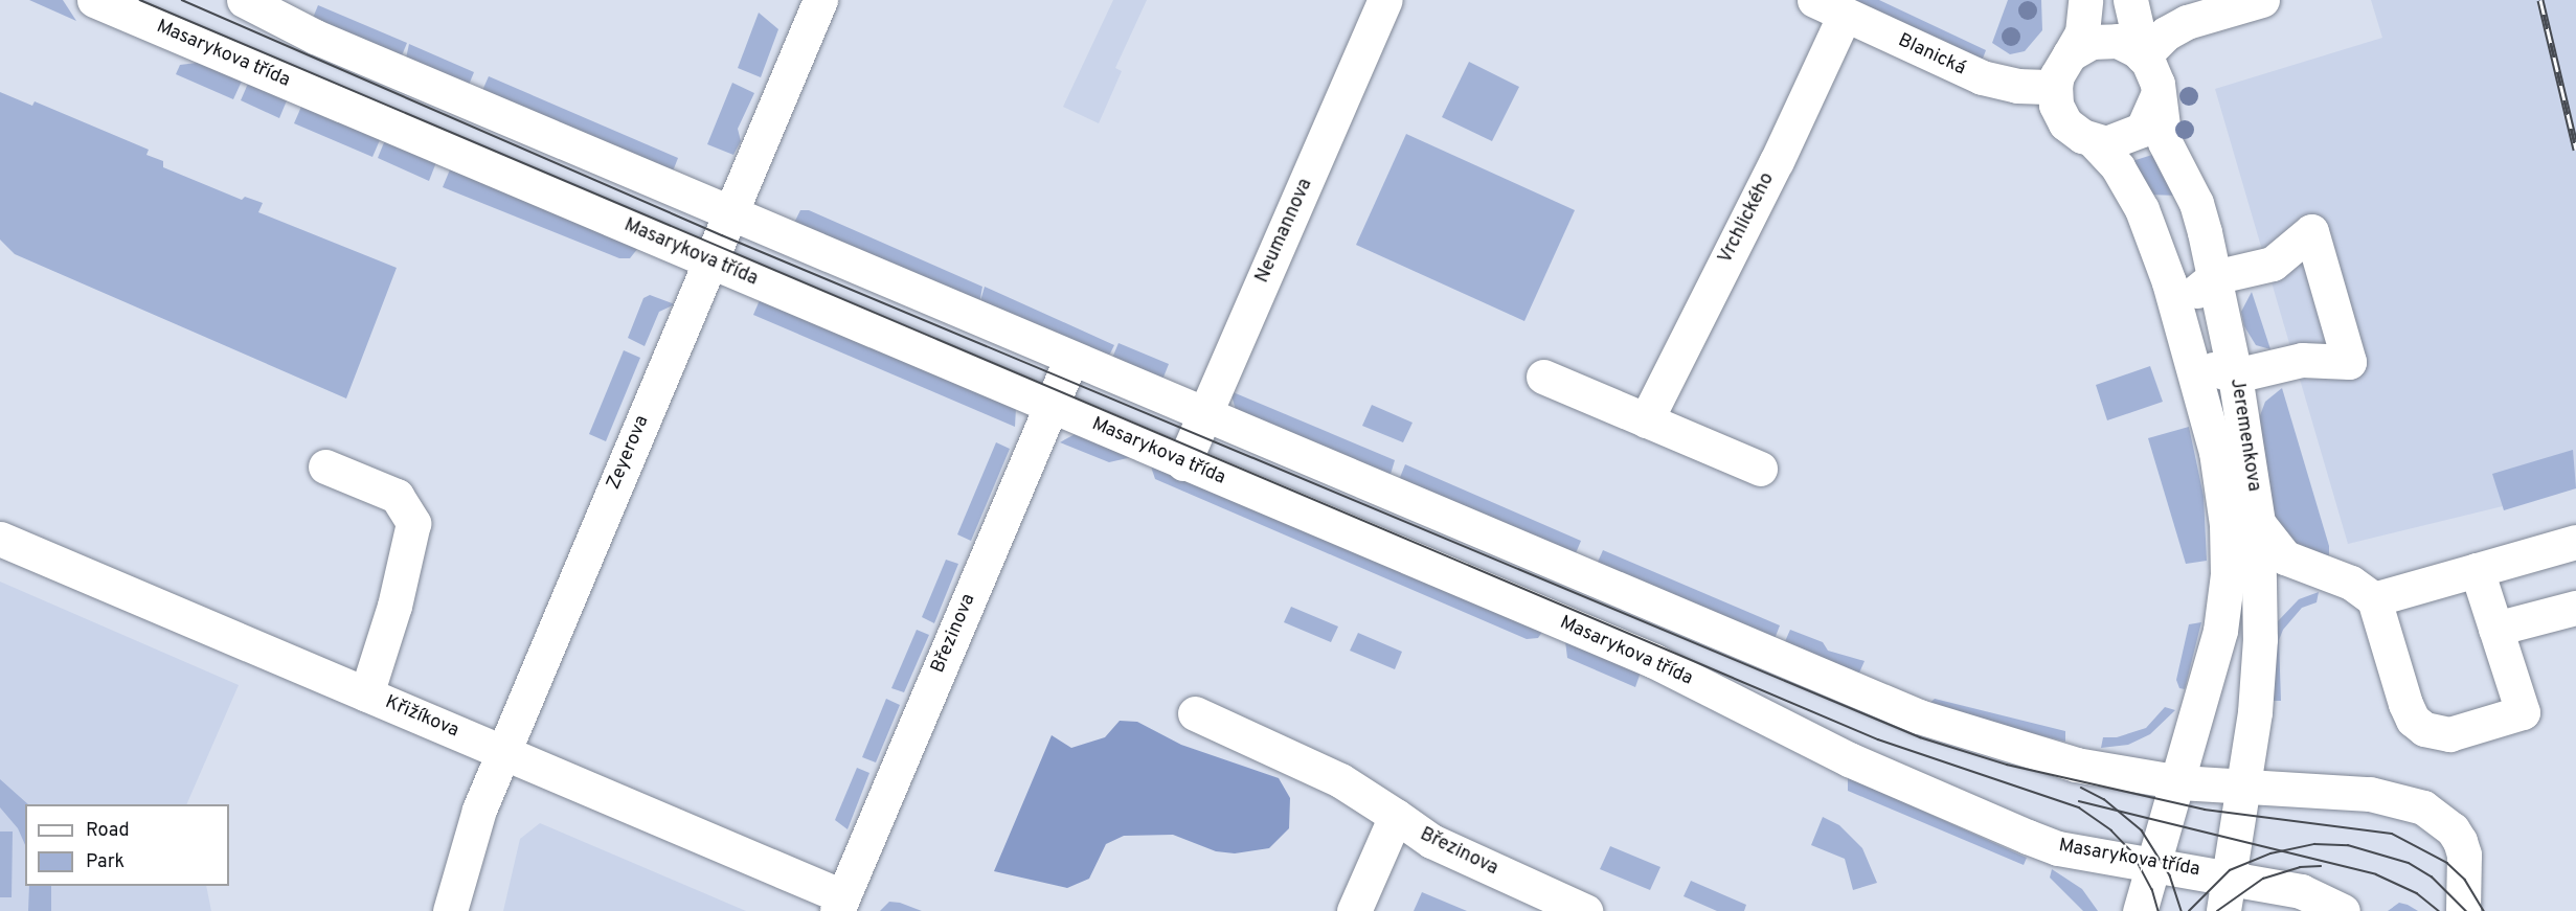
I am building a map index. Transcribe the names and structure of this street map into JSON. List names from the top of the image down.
{
  "streets": {
    "street": [
      "Masarykova třída",
      "Blanická",
      "Vrchlického",
      "Neumannova",
      "Jeremenkova",
      "Zeyerova",
      "Březinova",
      "Křižíkova"
    ]
  },
  "crossings": [
    ["Masarykova třída", "Neumannova"],
    ["Masarykova třída", "Jeremenkova"],
    ["Masarykova třída", "Zeyerova"],
    ["Masarykova třída", "Březinova"],
    ["Blanická", "Vrchlického"],
    ["Blanická", "Jeremenkova"],
    ["Zeyerova", "Křižíkova"],
    ["Březinova", "Křižíkova"]
  ],
  "legend": ["Road", "Park"]
}
